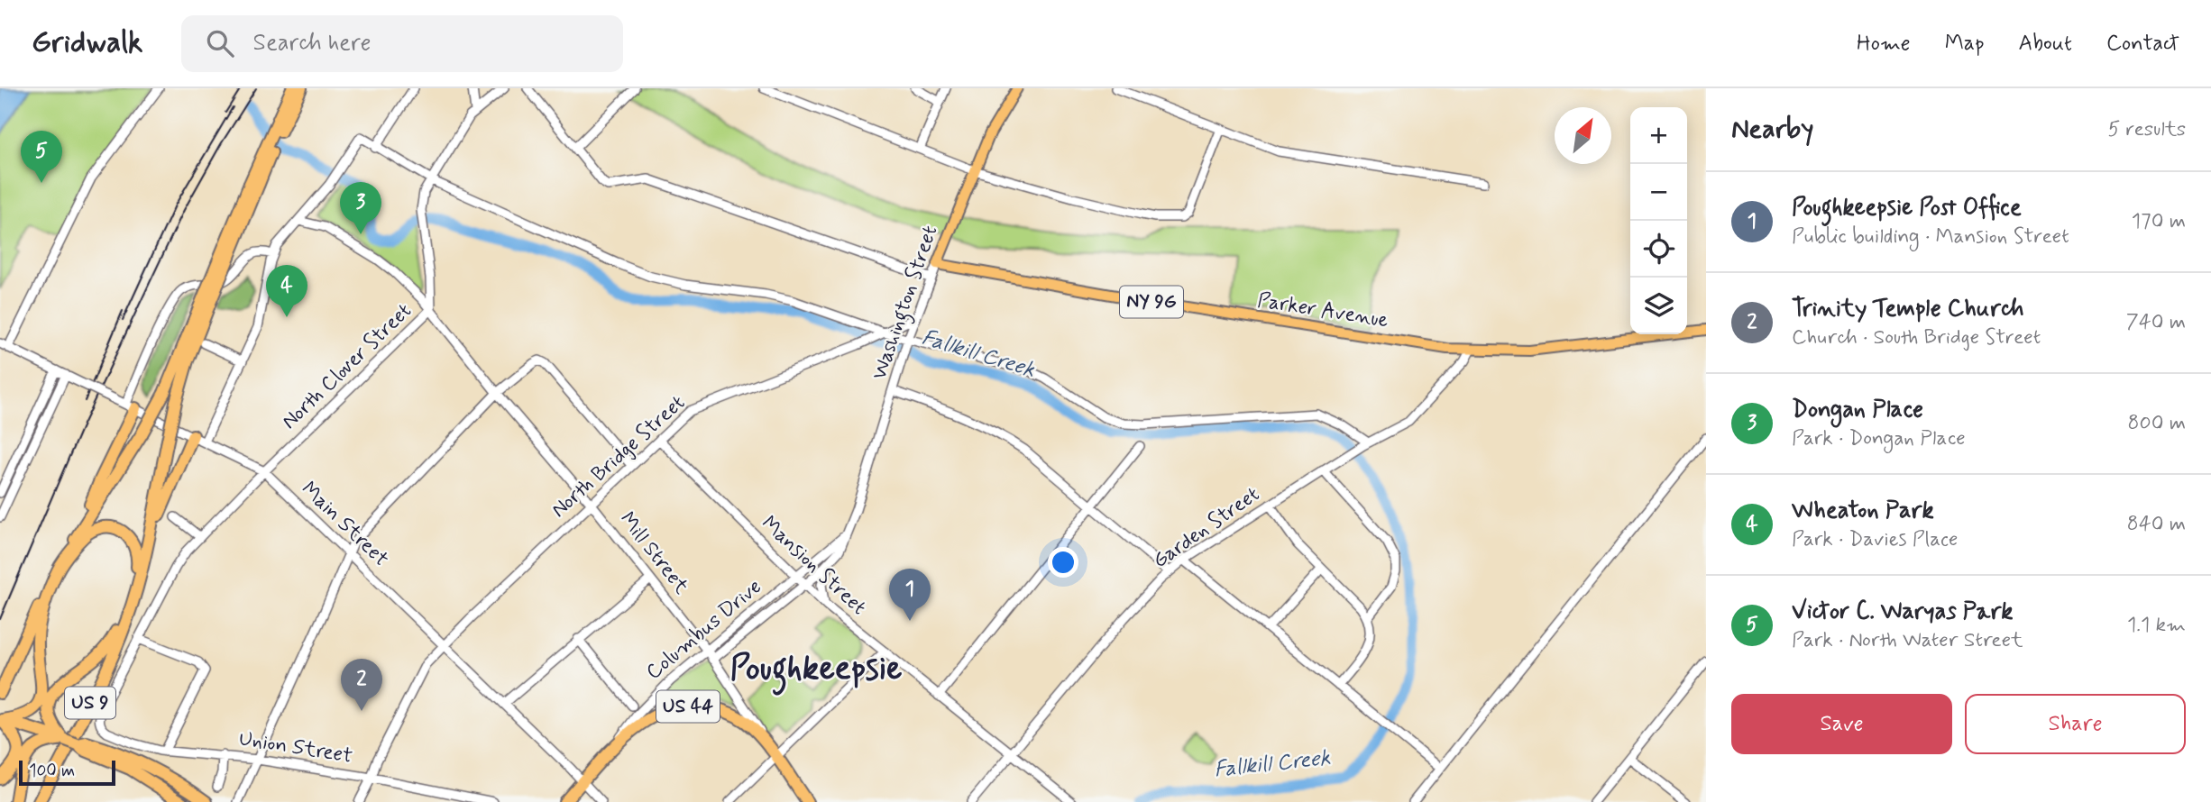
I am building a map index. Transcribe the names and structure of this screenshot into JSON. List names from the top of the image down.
{
  "streets": {
    "highway": [
      "Mill Street",
      "Columbus Drive",
      "US 9",
      "US 44"
    ],
    "main road": ["NY 9G", "Washington Street", "Parker Avenue"],
    "street": [
      "North Clover Street",
      "North Bridge Street",
      "Main Street",
      "Garden Street",
      "Mansion Street",
      "Union Street"
    ]
  },
  "crossings": [
    ["Washington Street", "Parker Avenue"],
    ["Washington Street", "North Bridge Street"],
    ["Washington Street", "Mansion Street"],
    ["Washington Street", "Columbus Drive"],
    ["Parker Avenue", "Garden Street"],
    ["North Clover Street", "Main Street"],
    ["North Clover Street", "Mill Street"],
    ["North Clover Street", "Union Street"],
    ["North Bridge Street", "Main Street"],
    ["North Bridge Street", "Mill Street"],
    ["North Bridge Street", "Mansion Street"],
    ["North Bridge Street", "Union Street"],
    ["Main Street", "Columbus Drive"],
    ["Garden Street", "Mansion Street"],
    ["Mill Street", "Columbus Drive"],
    ["Mill Street", "US 44"],
    ["Mansion Street", "Columbus Drive"],
    ["Columbus Drive", "US 44"]
  ],
  "districts": ["Poughkeepsie"],
  "water": ["Fallkill Creek"],
  "scale_bar": "100 m",
  "north": "top right",
  "page": {
    "header": "Gridwalk",
    "search": "Search here",
    "nav": [
      "Home",
      "Map",
      "About",
      "Contact"
    ],
    "heading": ["Nearby", "5 results"],
    "map_buttons": ["+", "−"],
    "pins": [
      "5",
      "3",
      "4",
      "1",
      "2"
    ],
    "list": [
      {
        "mark": "1",
        "name": "Poughkeepsie Post Office",
        "note": "Public building · Mansion Street",
        "value": "170 m"
      },
      {
        "mark": "2",
        "name": "Trinity Temple Church",
        "note": "Church · South Bridge Street",
        "value": "740 m"
      },
      {
        "mark": "3",
        "name": "Dongan Place",
        "note": "Park · Dongan Place",
        "value": "800 m"
      },
      {
        "mark": "4",
        "name": "Wheaton Park",
        "note": "Park · Davies Place",
        "value": "840 m"
      },
      {
        "mark": "5",
        "name": "Victor C. Waryas Park",
        "note": "Park · North Water Street",
        "value": "1.1 km"
      }
    ],
    "buttons": ["Save", "Share"],
    "scale": "100 m"
  }
}
